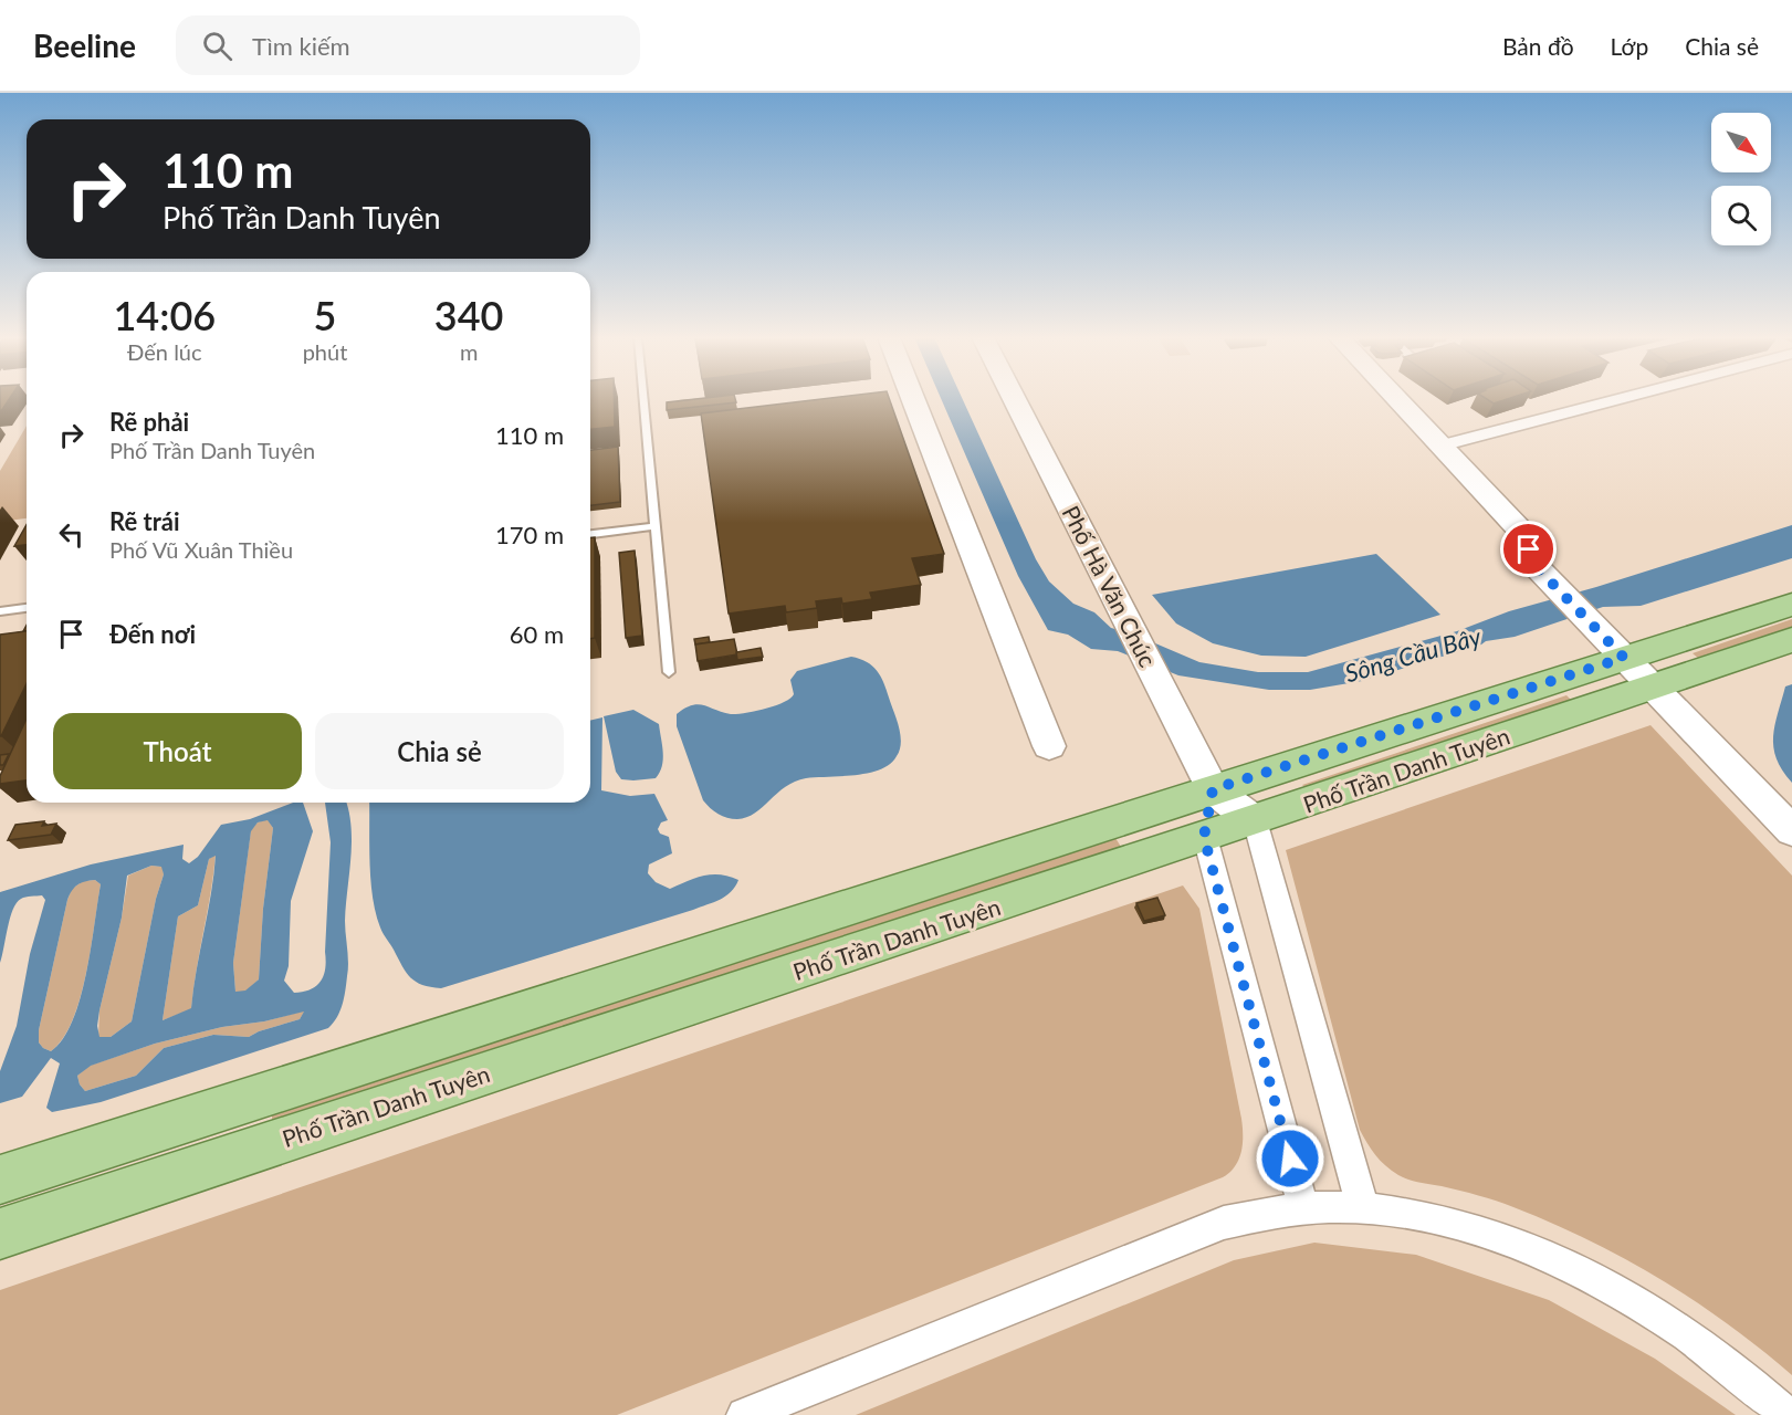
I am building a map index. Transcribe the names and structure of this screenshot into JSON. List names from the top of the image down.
{
  "streets": {
    "main road": ["Phố Trần Danh Tuyên"],
    "street": ["Phố Hà Văn Chúc"]
  },
  "crossings": [
    ["Phố Hà Văn Chúc", "Phố Trần Danh Tuyên"]
  ],
  "water": ["Sông Cầu Bây"],
  "north": "bottom right",
  "page": {
    "header": "Beeline",
    "search": "Tìm kiếm",
    "nav": ["Bản đồ", "Lớp", "Chia sẻ"],
    "turn": ["110 m", "Phố Trần Danh Tuyên"],
    "eta": [
      "14:06",
      "Đến lúc",
      "5",
      "phút",
      "340",
      "m"
    ],
    "list": [
      {
        "name": "Rẽ phải",
        "note": "Phố Trần Danh Tuyên",
        "value": "110 m"
      },
      {
        "name": "Rẽ trái",
        "note": "Phố Vũ Xuân Thiều",
        "value": "170 m"
      },
      {
        "name": "Đến nơi",
        "value": "60 m"
      }
    ],
    "buttons": ["Thoát", "Chia sẻ"]
  }
}
